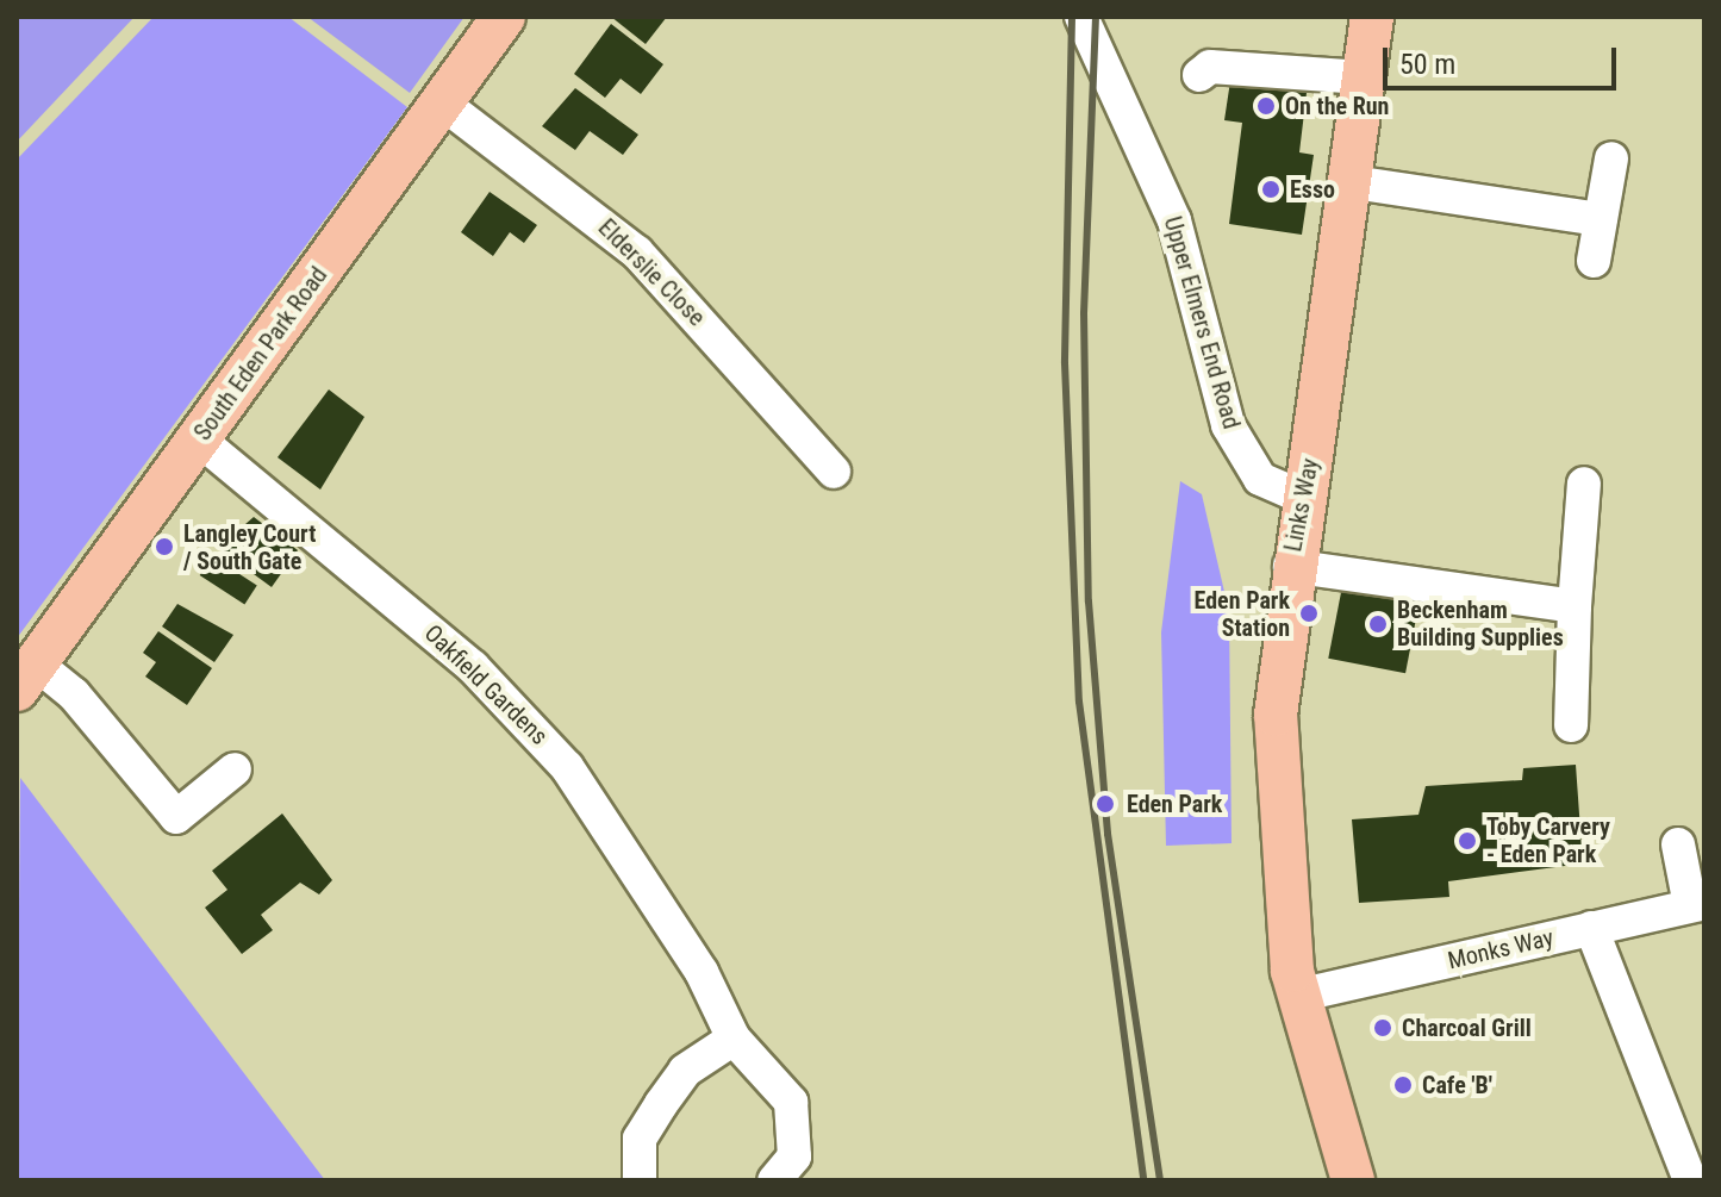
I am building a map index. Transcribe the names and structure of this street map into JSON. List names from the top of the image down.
{
  "streets": {
    "main road": ["South Eden Park Road", "Links Way"],
    "street": [
      "Elderslie Close",
      "Upper Elmers End Road",
      "Oakfield Gardens",
      "Monks Way"
    ]
  },
  "crossings": [
    ["Elderslie Close", "South Eden Park Road"],
    ["Upper Elmers End Road", "Links Way"],
    ["South Eden Park Road", "Oakfield Gardens"],
    ["Links Way", "Monks Way"]
  ],
  "places": [
    "On the Run",
    "Esso",
    "Langley Court / South Gate",
    "Eden Park Station",
    "Beckenham Building Supplies",
    "Eden Park",
    "Toby Carvery - Eden Park",
    "Charcoal Grill",
    "Cafe 'B'"
  ],
  "scale_bar": "50 m"
}
